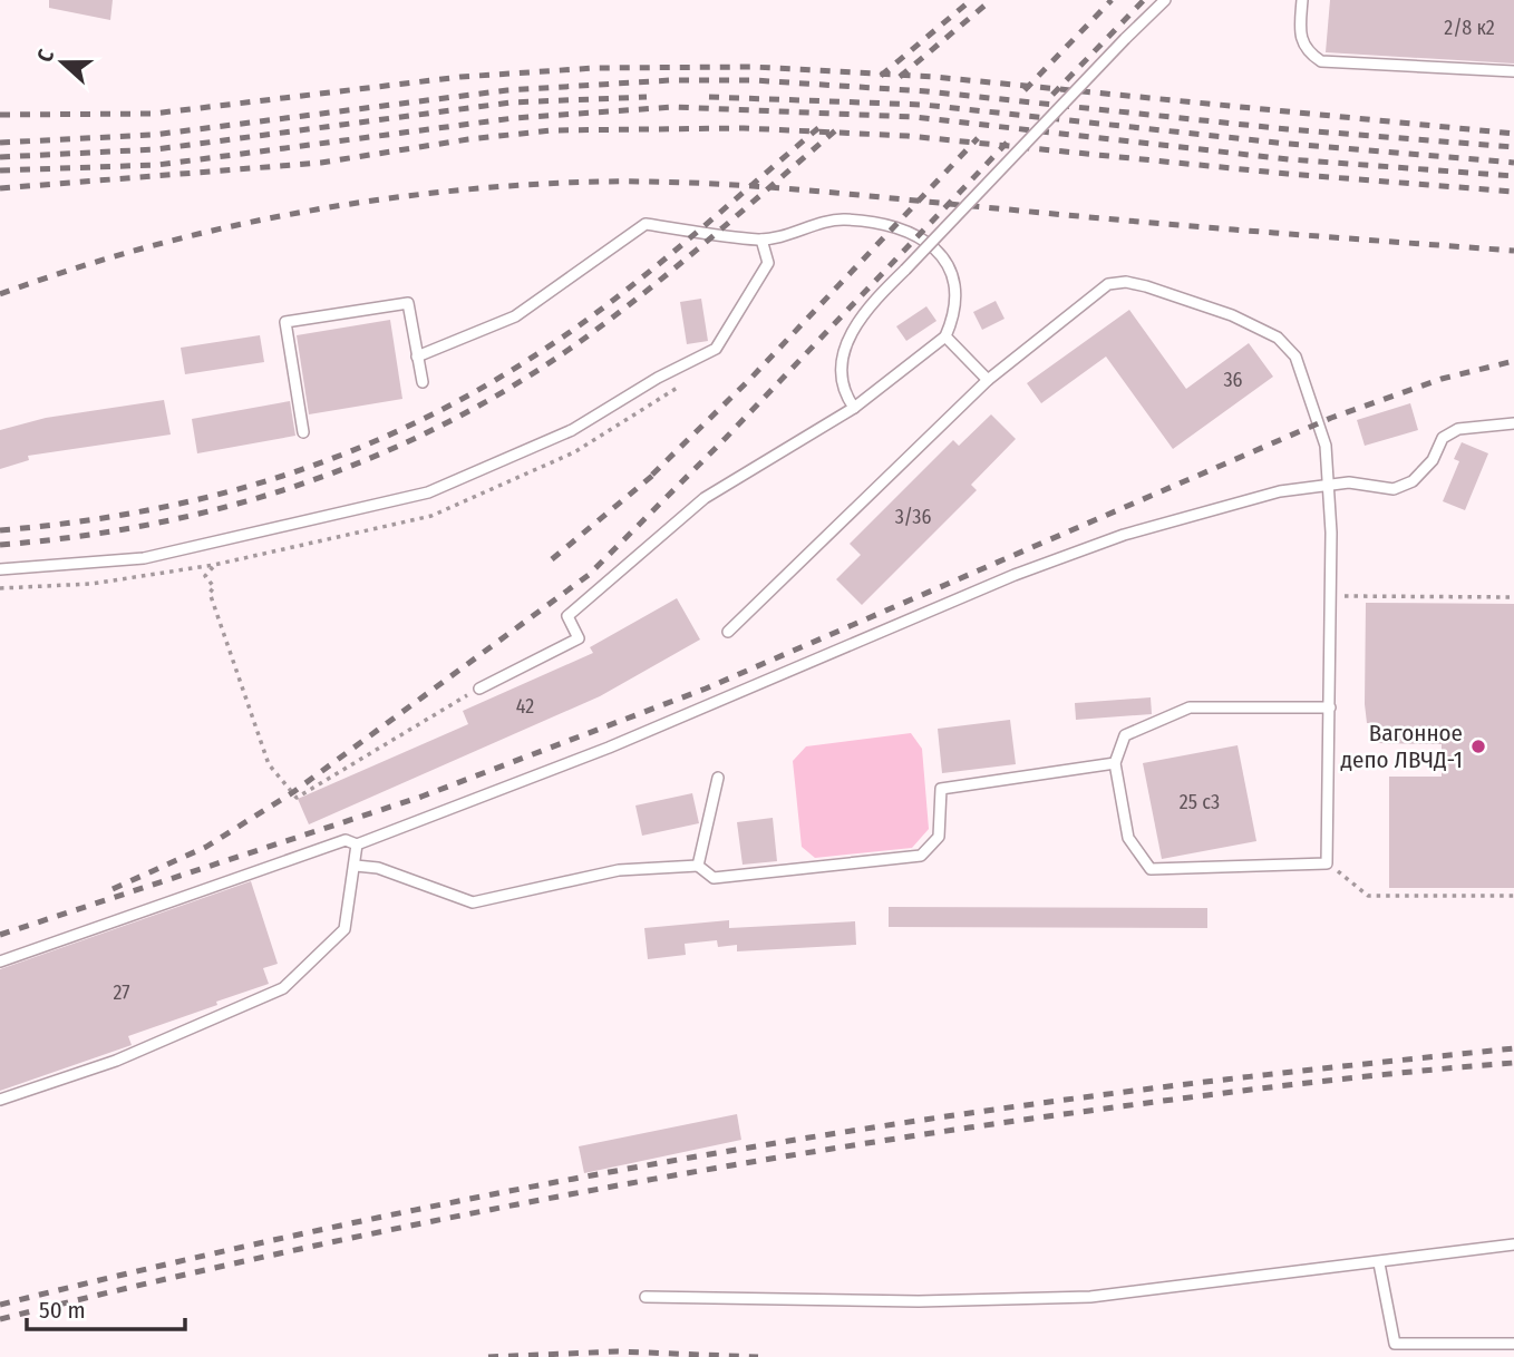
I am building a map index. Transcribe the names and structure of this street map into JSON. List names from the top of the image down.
{
  "places": ["Вагонное депо ЛВЧД-1"],
  "house_numbers": [
    "2/8 к2",
    "36",
    "3/36",
    "42",
    "25 с3",
    "27"
  ],
  "scale_bar": "50 m",
  "north": "left"
}
